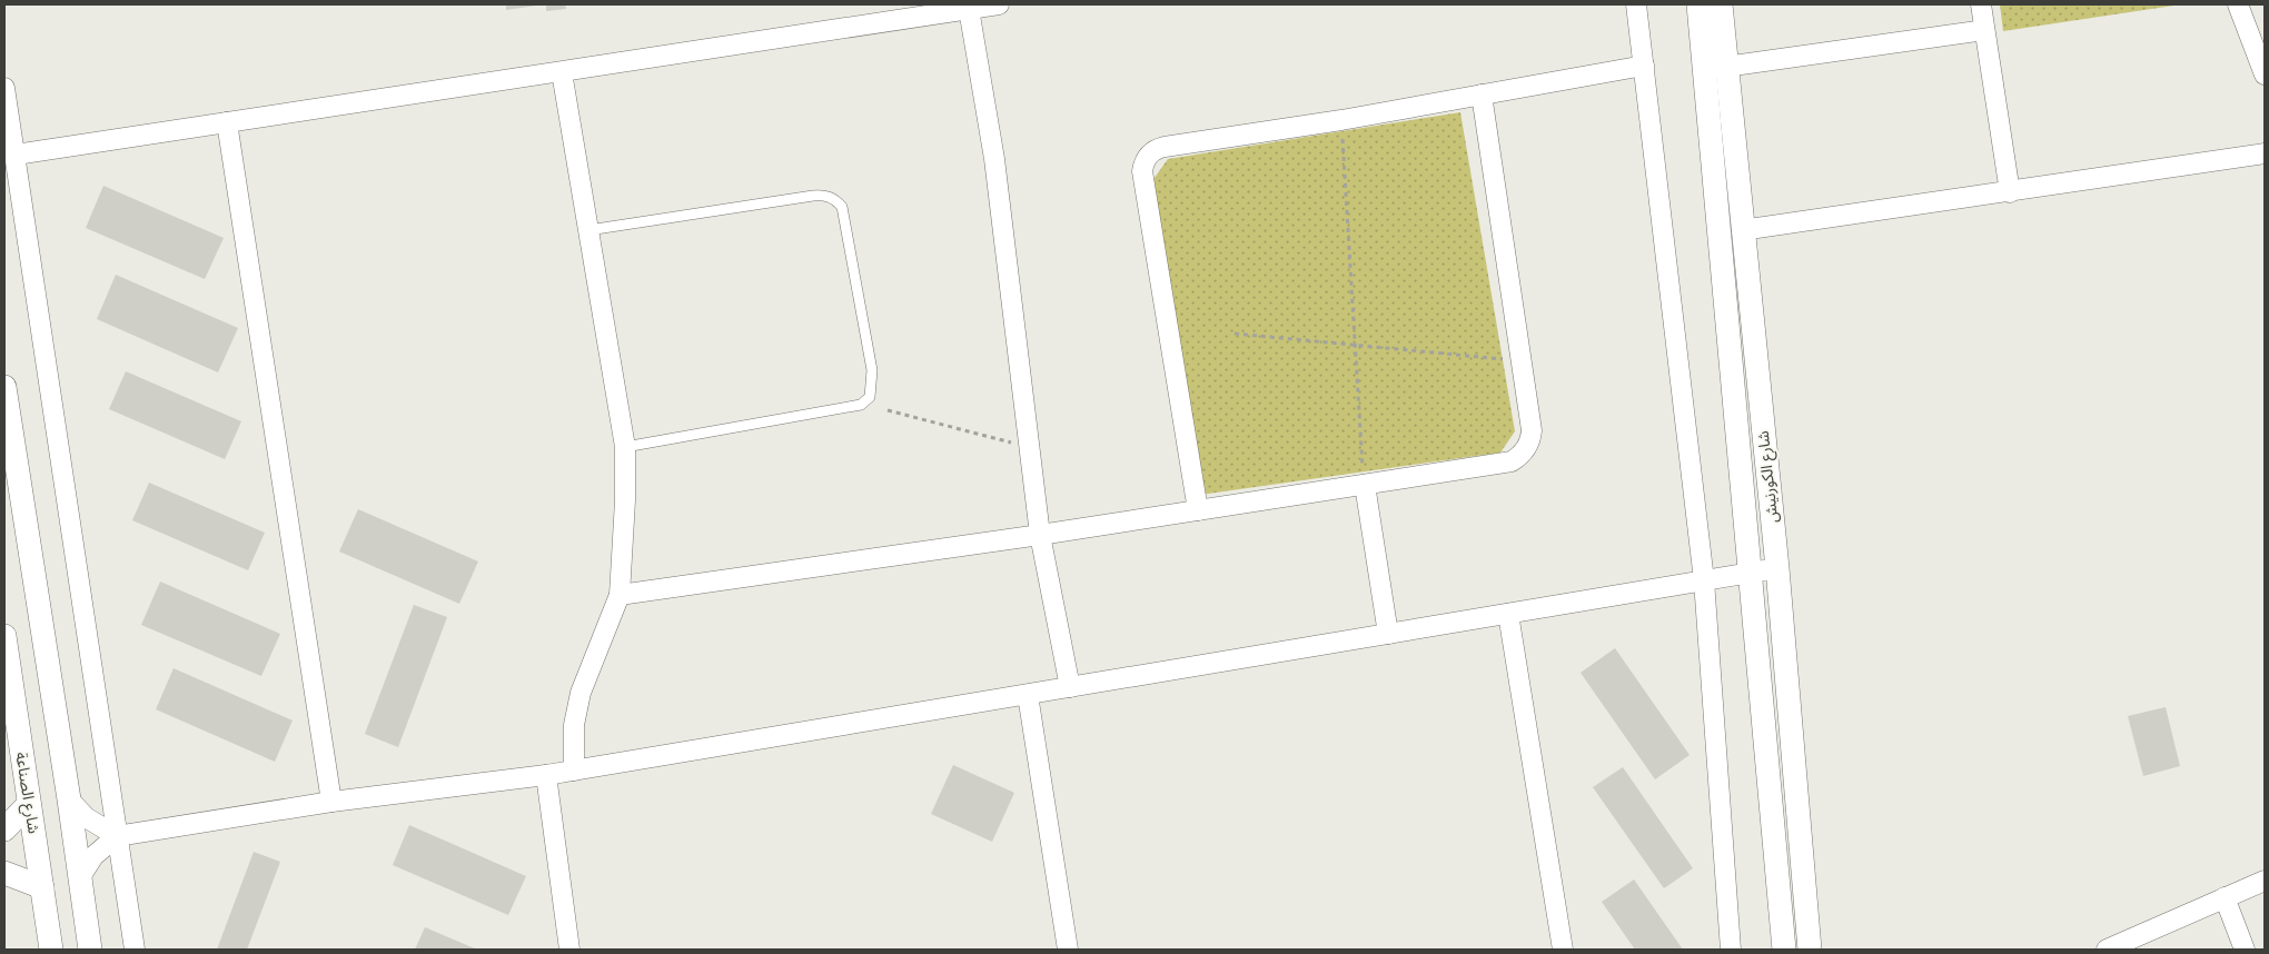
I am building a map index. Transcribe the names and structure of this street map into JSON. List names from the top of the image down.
{
  "streets": {
    "street": ["شارع الكورنيش", "شارع الصناعة"]
  }
}
